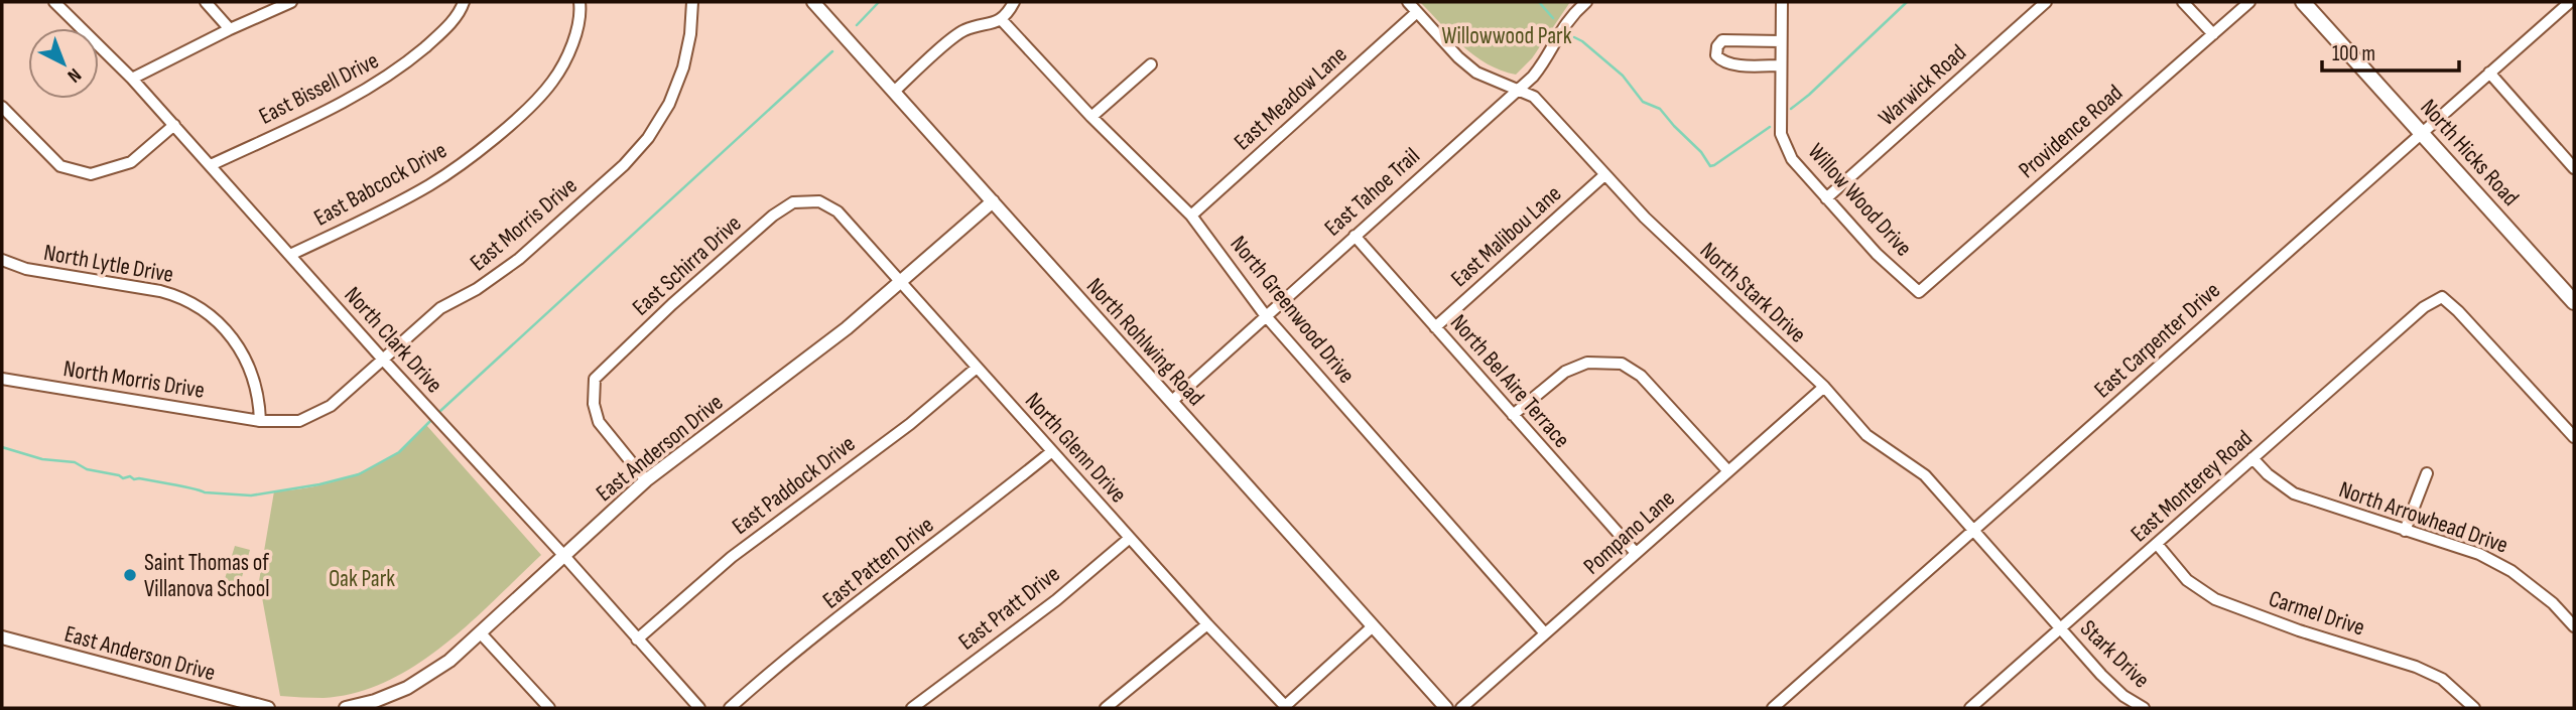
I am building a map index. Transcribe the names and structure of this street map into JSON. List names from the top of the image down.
{
  "streets": {
    "main road": ["North Hicks Road"],
    "street": [
      "Warwick Road",
      "East Bissell Drive",
      "East Meadow Lane",
      "Providence Road",
      "East Babcock Drive",
      "East Tahoe Trail",
      "Willow Wood Drive",
      "East Morris Drive",
      "East Malibou Lane",
      "North Lytle Drive",
      "East Schirra Drive",
      "North Stark Drive",
      "North Greenwood Drive",
      "North Clark Drive",
      "East Carpenter Drive",
      "North Rohlwing Road",
      "North Morris Drive",
      "North Bel Aire Terrace",
      "East Anderson Drive",
      "North Glenn Drive",
      "East Paddock Drive",
      "East Monterey Road",
      "North Arrowhead Drive",
      "Pompano Lane",
      "East Patten Drive",
      "East Pratt Drive",
      "Carmel Drive",
      "Stark Drive"
    ]
  },
  "crossings": [
    ["Warwick Road", "Willow Wood Drive"],
    ["East Bissell Drive", "North Clark Drive"],
    ["East Meadow Lane", "North Stark Drive"],
    ["East Meadow Lane", "North Greenwood Drive"],
    ["Providence Road", "Willow Wood Drive"],
    ["North Hicks Road", "East Carpenter Drive"],
    ["East Babcock Drive", "North Clark Drive"],
    ["East Tahoe Trail", "North Stark Drive"],
    ["East Tahoe Trail", "North Greenwood Drive"],
    ["East Tahoe Trail", "North Rohlwing Road"],
    ["East Tahoe Trail", "North Bel Aire Terrace"],
    ["East Morris Drive", "North Lytle Drive"],
    ["East Morris Drive", "North Clark Drive"],
    ["East Morris Drive", "North Morris Drive"],
    ["East Malibou Lane", "North Stark Drive"],
    ["East Malibou Lane", "North Bel Aire Terrace"],
    ["North Lytle Drive", "North Morris Drive"],
    ["East Schirra Drive", "East Anderson Drive"],
    ["East Schirra Drive", "North Glenn Drive"],
    ["North Stark Drive", "East Carpenter Drive"],
    ["North Stark Drive", "East Monterey Road"],
    ["North Stark Drive", "Pompano Lane"],
    ["North Stark Drive", "Stark Drive"],
    ["North Greenwood Drive", "Pompano Lane"],
    ["North Clark Drive", "East Anderson Drive"],
    ["North Clark Drive", "East Paddock Drive"],
    ["North Rohlwing Road", "East Anderson Drive"],
    ["North Bel Aire Terrace", "Pompano Lane"],
    ["East Anderson Drive", "North Glenn Drive"],
    ["North Glenn Drive", "East Paddock Drive"],
    ["North Glenn Drive", "East Patten Drive"],
    ["North Glenn Drive", "East Pratt Drive"],
    ["East Monterey Road", "North Arrowhead Drive"],
    ["East Monterey Road", "Carmel Drive"],
    ["East Monterey Road", "Stark Drive"]
  ],
  "parks": ["Willowwood Park", "Oak Park"],
  "places": ["Saint Thomas of Villanova School"],
  "scale_bar": "100 m",
  "north": "bottom right"
}
